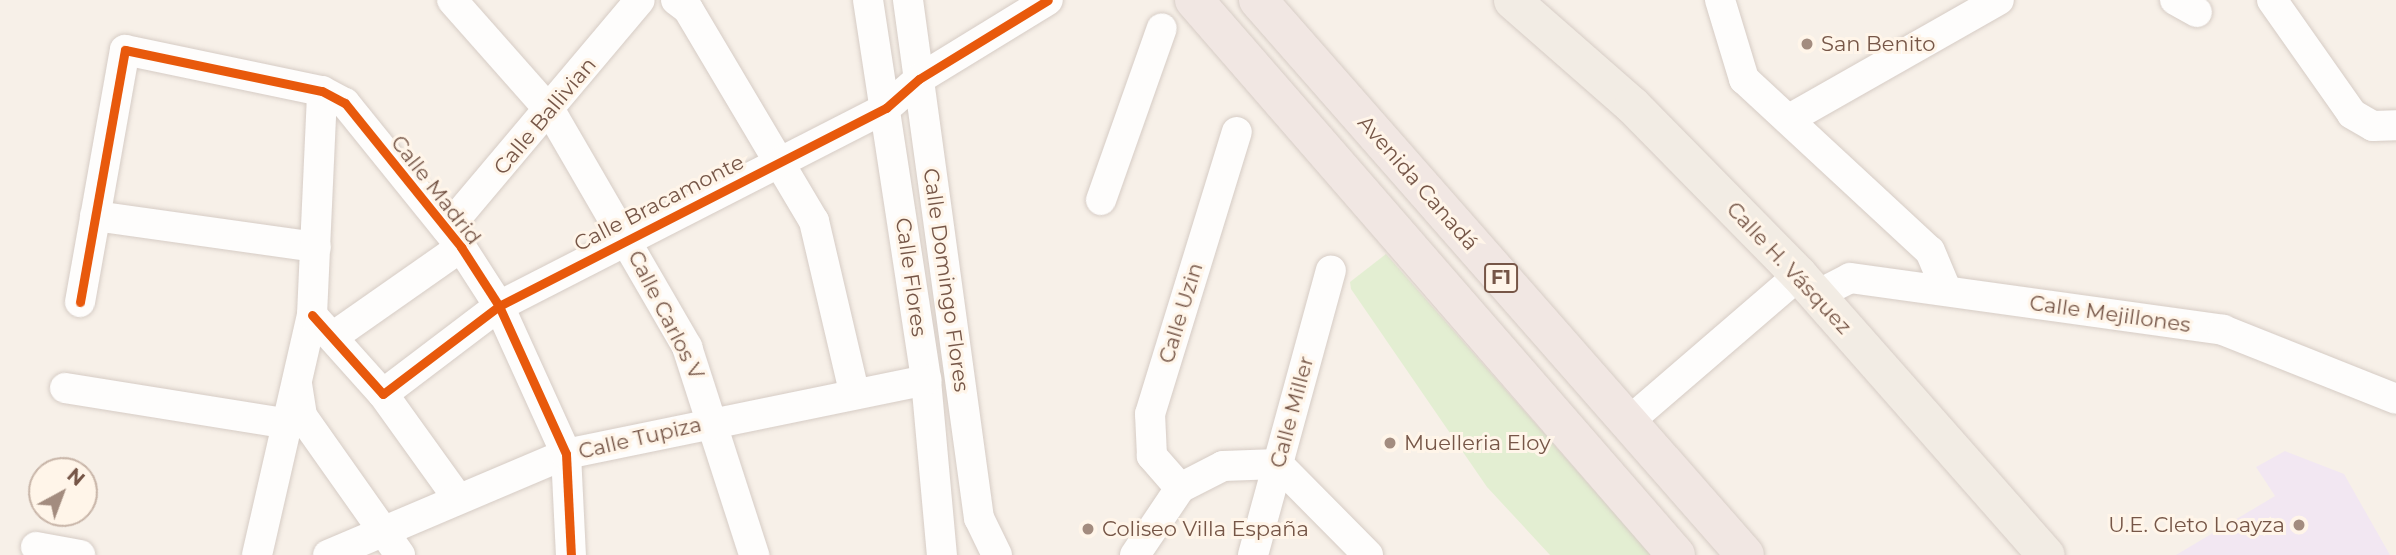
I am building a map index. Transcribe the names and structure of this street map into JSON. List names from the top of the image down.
{
  "streets": {
    "highway": ["Avenida Canadá", "F1"],
    "main road": ["Calle H. Vásquez"],
    "street": [
      "Calle Ballivian",
      "Calle Madrid",
      "Calle Bracamonte",
      "Calle Flores",
      "Calle Domingo Flores",
      "Calle Uzin",
      "Calle Mejillones",
      "Calle Carlos V",
      "Calle Miller",
      "Calle Tupiza"
    ]
  },
  "crossings": [
    ["Calle Ballivian", "Calle Madrid"],
    ["Calle Ballivian", "Calle Carlos V"],
    ["Avenida Canadá", "Calle Mejillones"],
    ["Calle Madrid", "Calle Bracamonte"],
    ["Calle Madrid", "Calle Tupiza"],
    ["Calle Bracamonte", "Calle Flores"],
    ["Calle Bracamonte", "Calle Domingo Flores"],
    ["Calle Bracamonte", "Calle Carlos V"],
    ["Calle H. Vásquez", "Calle Mejillones"],
    ["Calle Flores", "Calle Tupiza"],
    ["Calle Carlos V", "Calle Tupiza"]
  ],
  "places": [
    "San Benito",
    "Muelleria Eloy",
    "U.E. Cleto Loayza",
    "Coliseo Villa España"
  ],
  "north": "top right"
}
